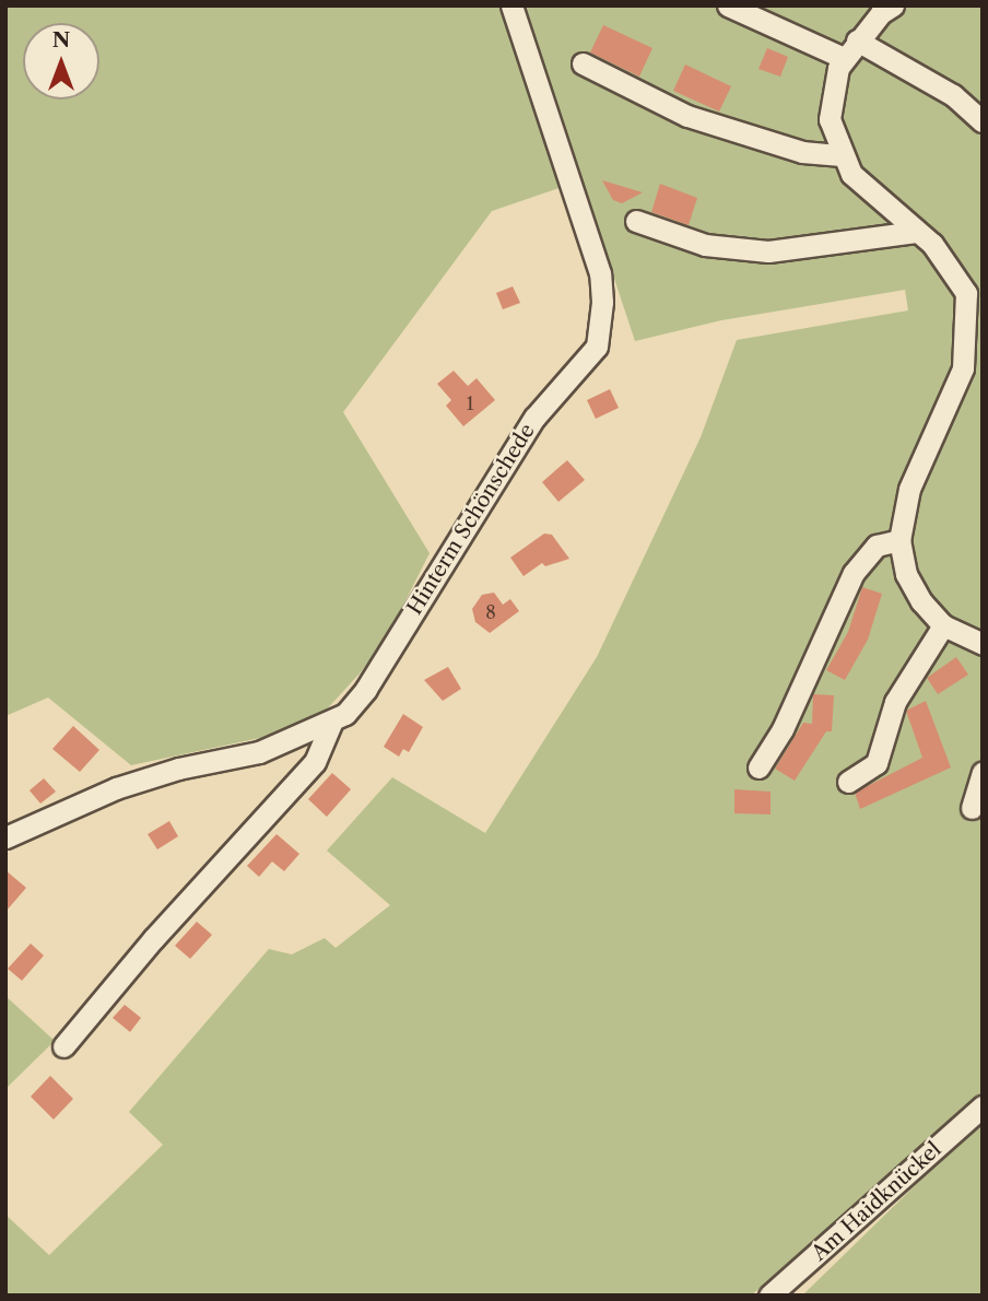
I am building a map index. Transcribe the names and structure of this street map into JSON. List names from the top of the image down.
{
  "streets": {
    "street": ["Hinterm Schönschede", "Am Haidknückel"]
  },
  "house_numbers": ["1", "8"],
  "north": "top"
}
